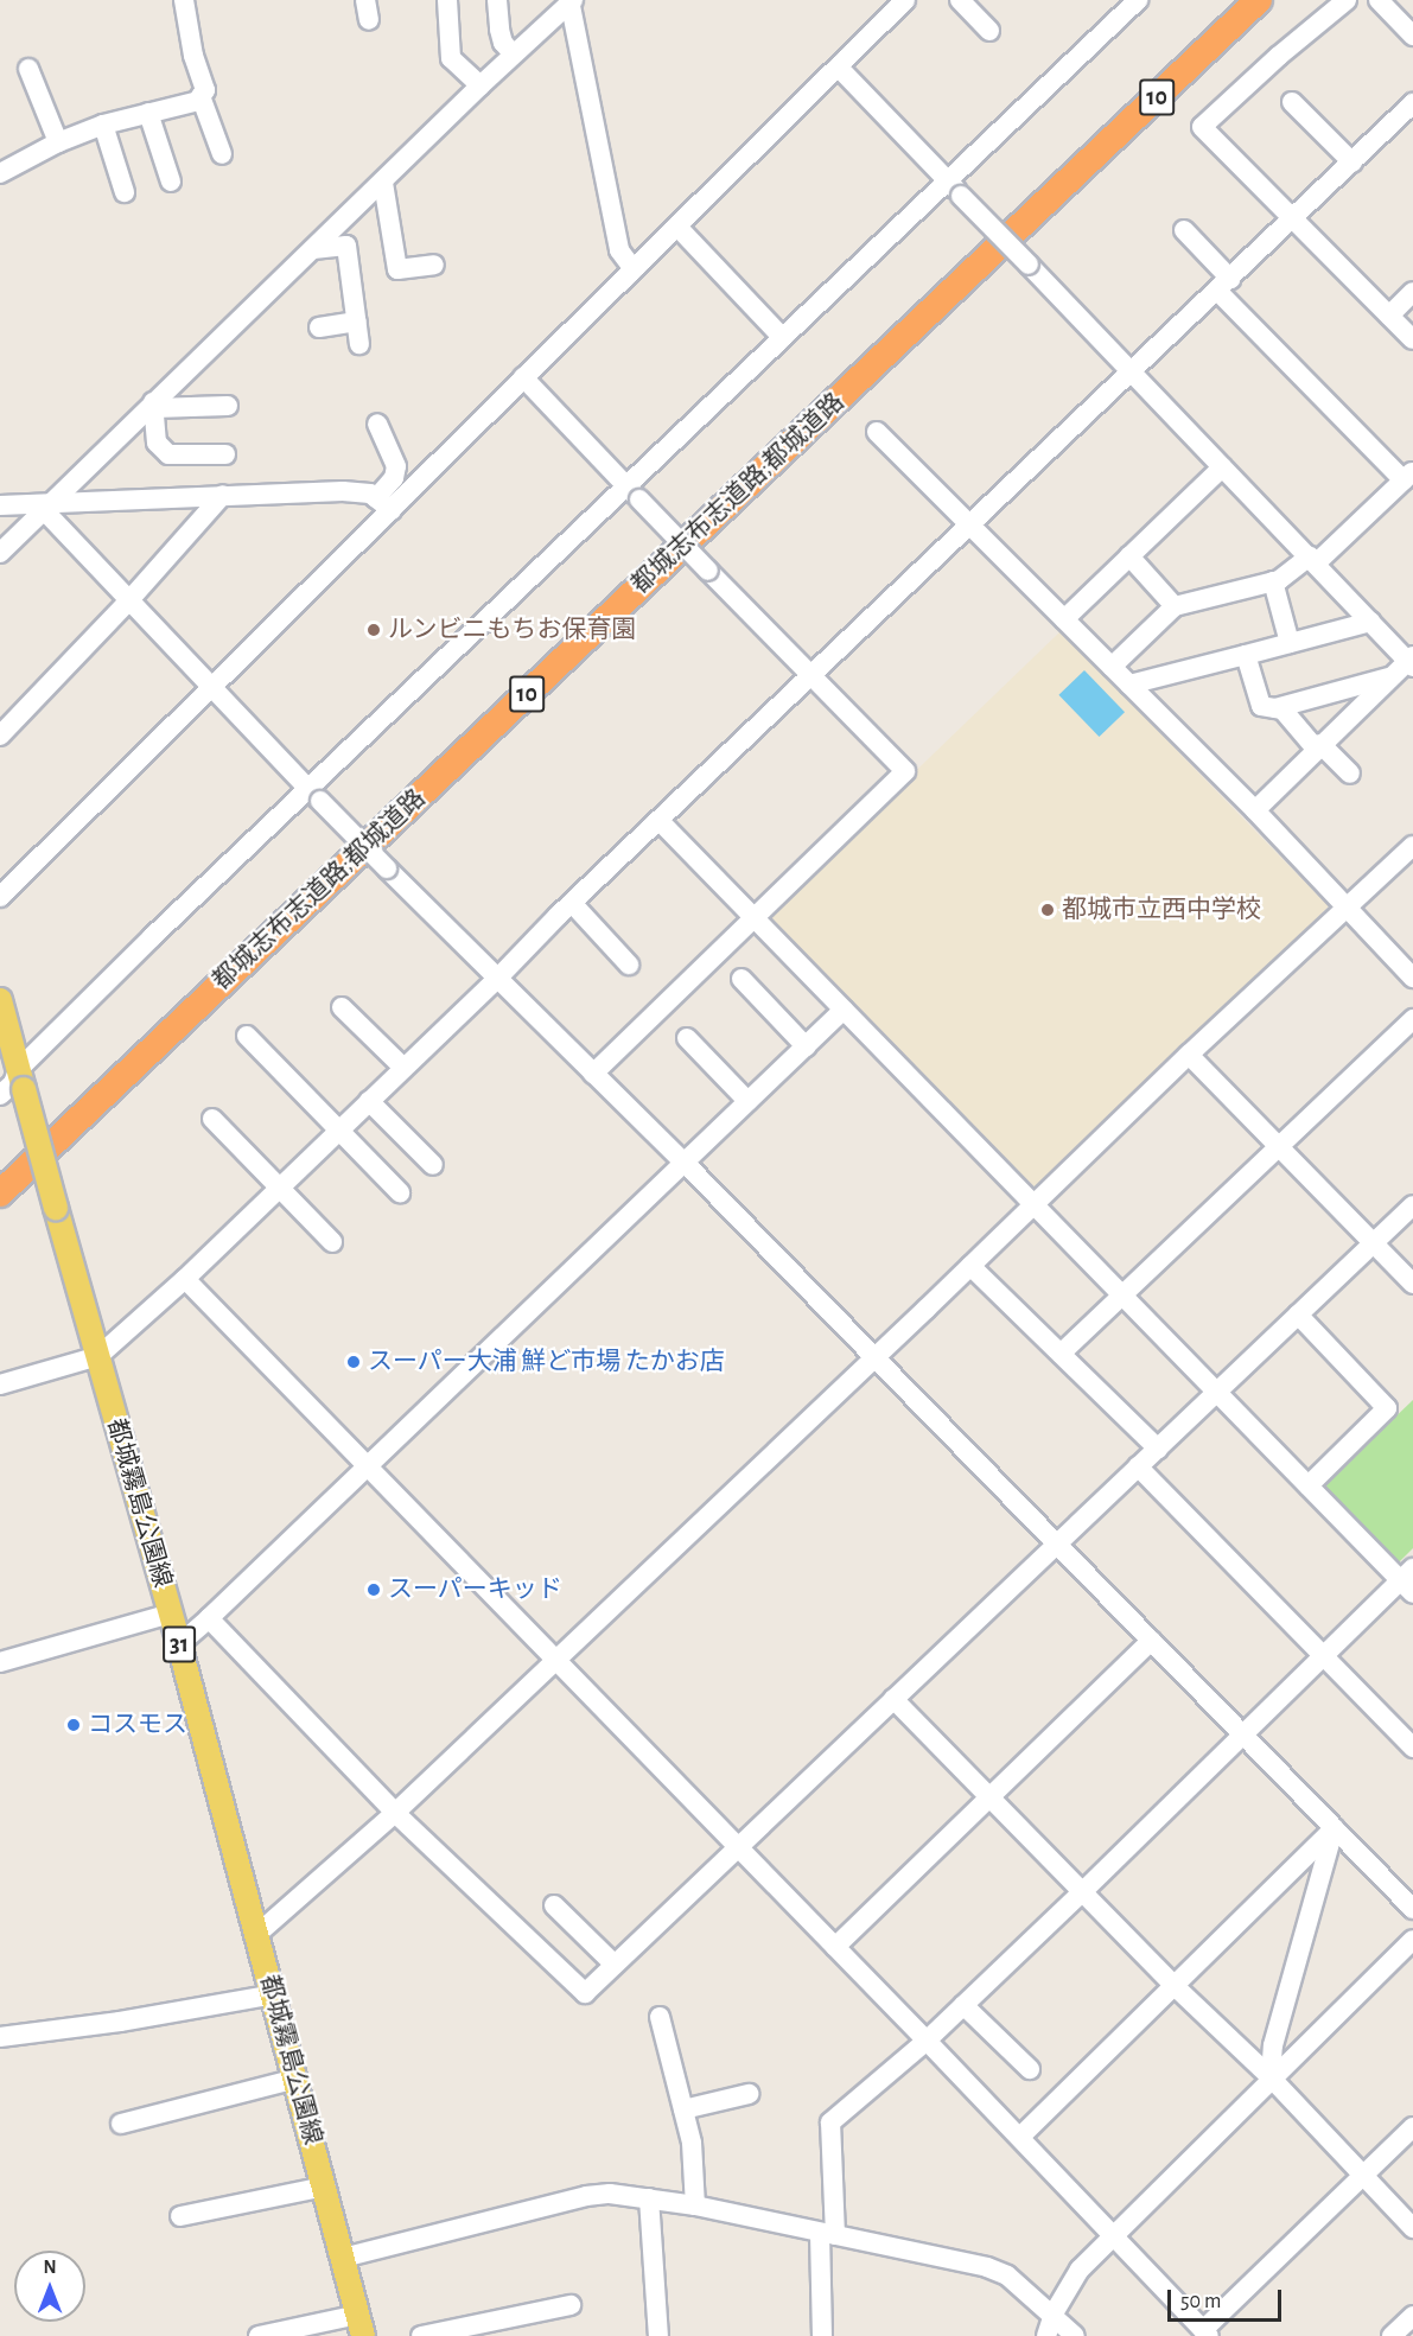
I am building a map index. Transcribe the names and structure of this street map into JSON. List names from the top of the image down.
{
  "streets": {
    "highway": ["10", "都城志布志道路;都城道路"],
    "main road": ["都城霧島公園線", "31"]
  },
  "places": [
    "ルンビニもちお保育園",
    "都城市立西中学校",
    "スーパー大浦 鮮ど市場 たかお店",
    "スーパーキッド",
    "コスモス"
  ],
  "scale_bar": "50 m",
  "north": "top"
}
